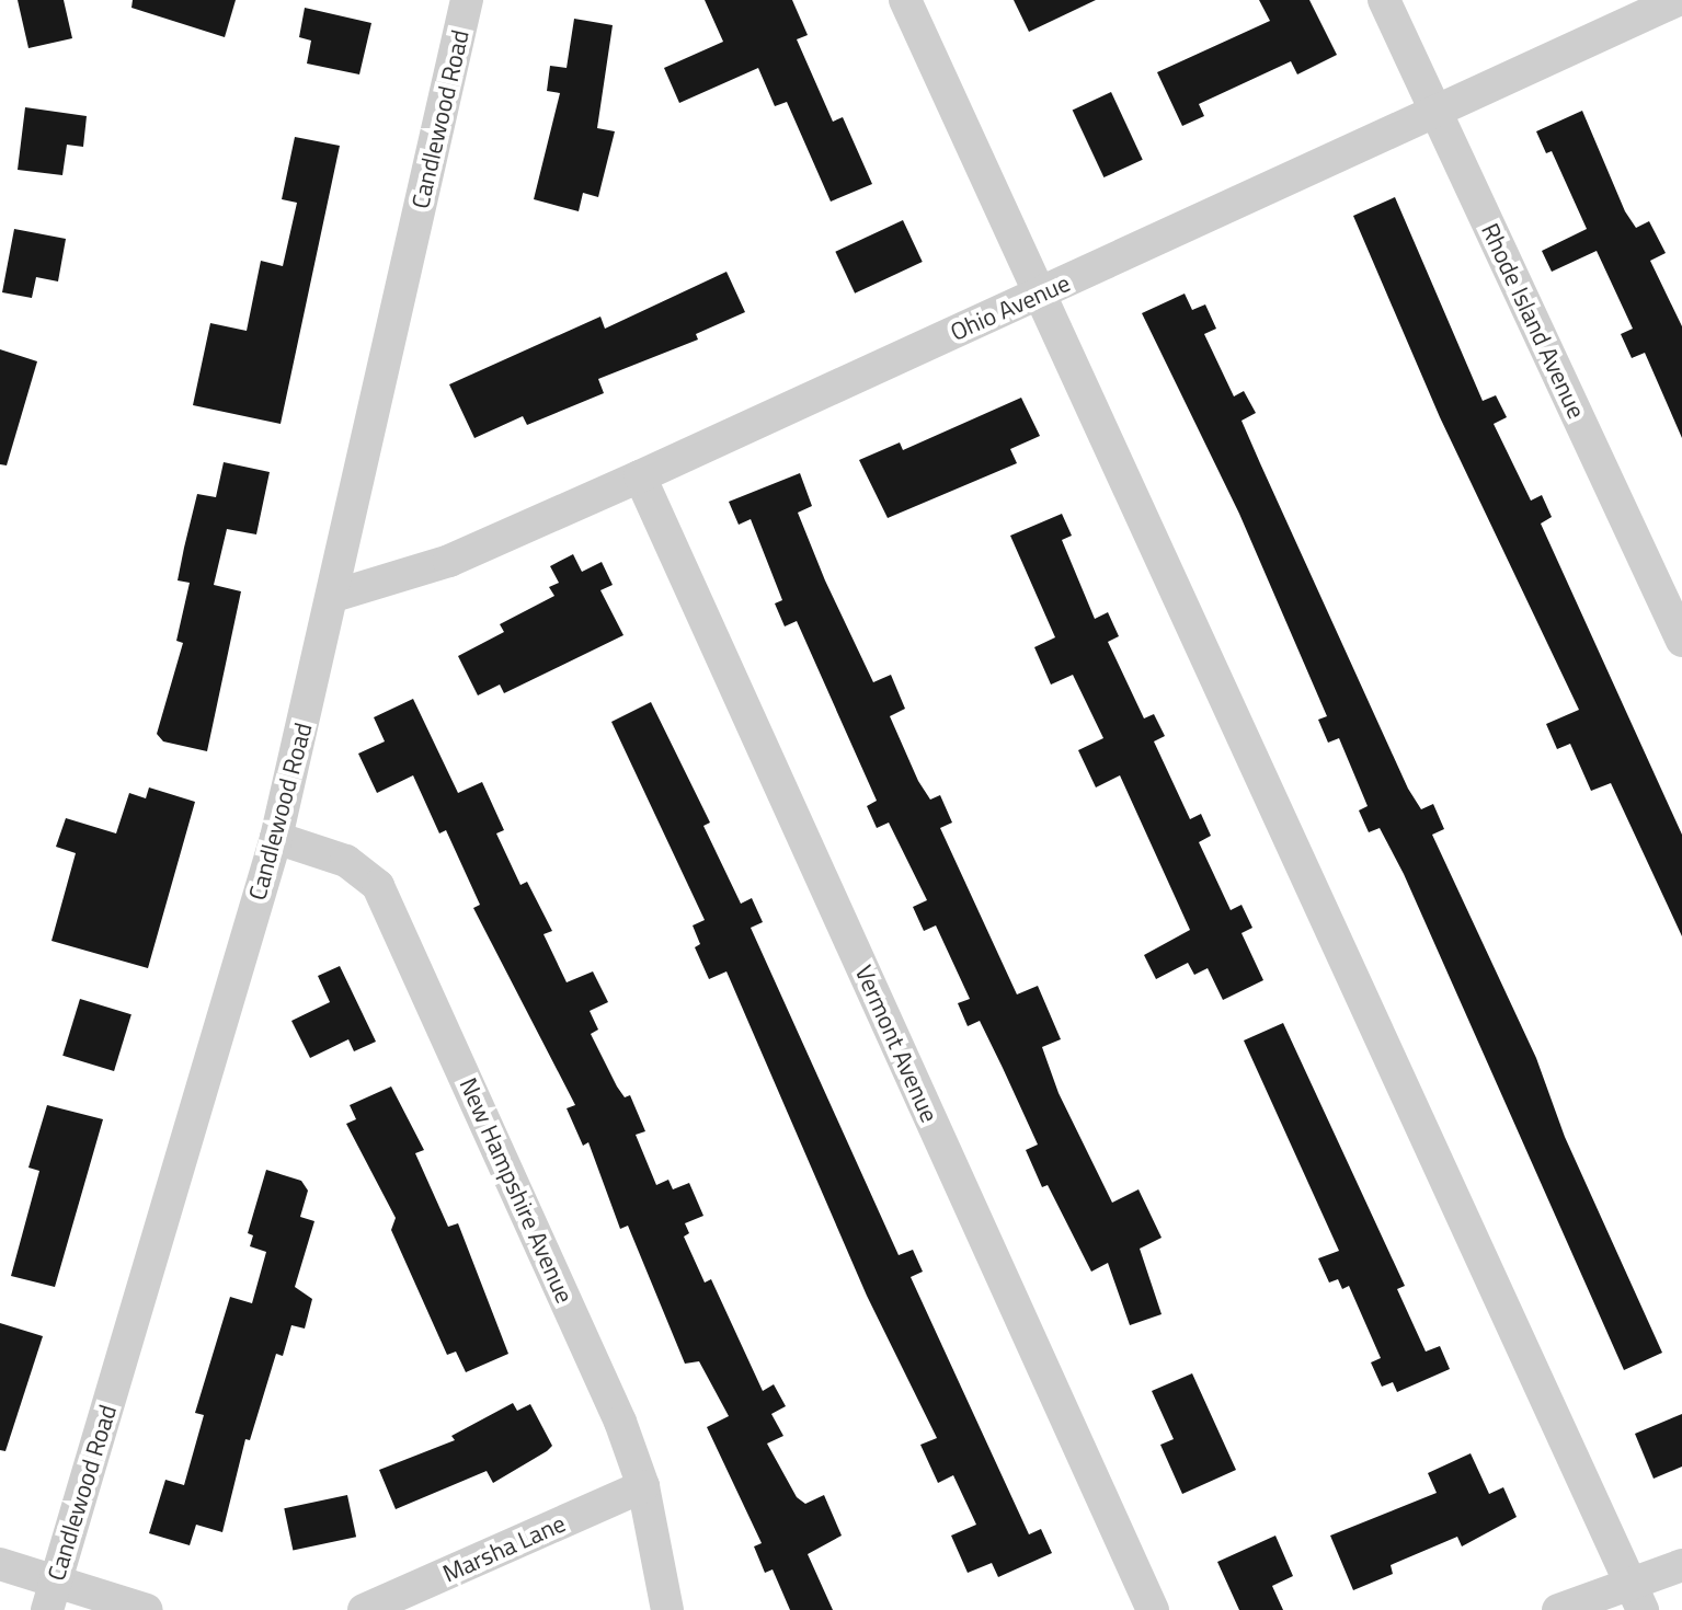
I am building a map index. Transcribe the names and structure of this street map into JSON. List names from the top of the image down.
{
  "streets": {
    "street": [
      "Candlewood Road",
      "Ohio Avenue",
      "Rhode Island Avenue",
      "Vermont Avenue",
      "New Hampshire Avenue",
      "Marsha Lane"
    ]
  },
  "crossings": [
    ["Candlewood Road", "Ohio Avenue"],
    ["Candlewood Road", "New Hampshire Avenue"],
    ["Ohio Avenue", "Rhode Island Avenue"],
    ["Ohio Avenue", "Vermont Avenue"],
    ["New Hampshire Avenue", "Marsha Lane"]
  ]
}
